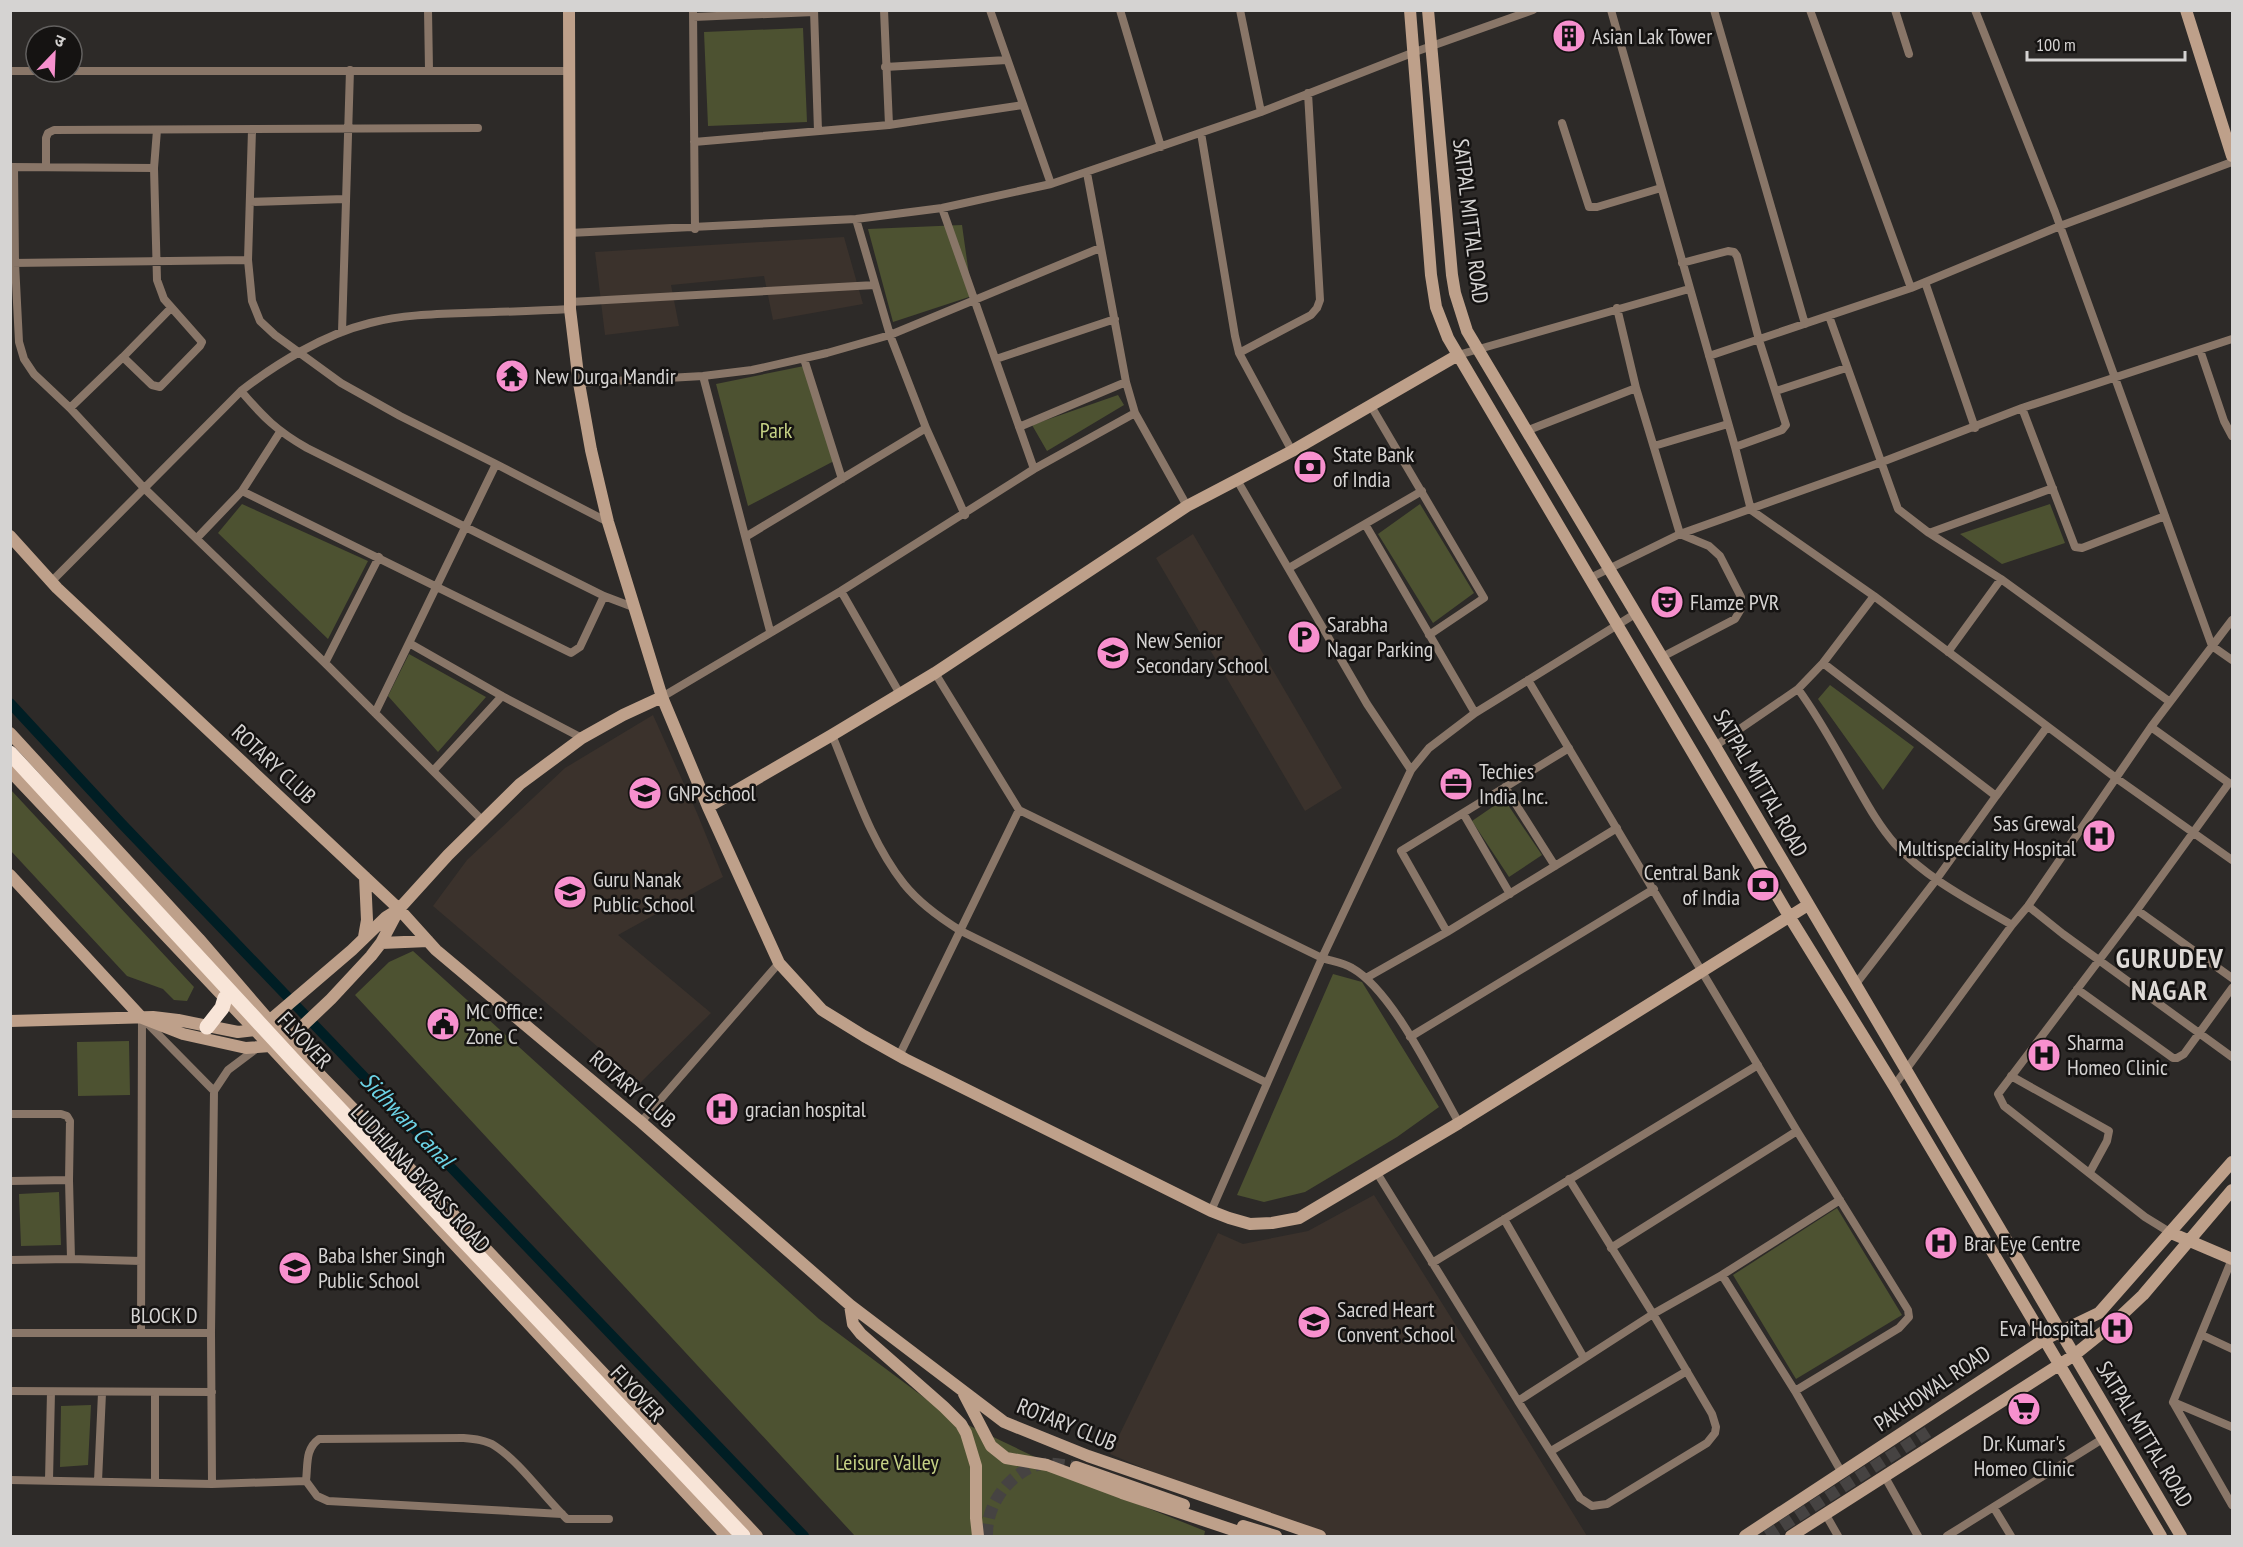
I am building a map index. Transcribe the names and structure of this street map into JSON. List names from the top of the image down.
{
  "streets": {
    "highway": ["FLYOVER"],
    "street": [
      "SATPAL MITTAL ROAD",
      "ROTARY CLUB",
      "LUDHIANA BYPASS ROAD",
      "BLOCK D",
      "PAKHOWAL ROAD"
    ]
  },
  "crossings": [
    ["SATPAL MITTAL ROAD", "PAKHOWAL ROAD"]
  ],
  "districts": ["GURUDEV NAGAR"],
  "water": ["Sidhwan Canal"],
  "parks": ["Park", "Leisure Valley"],
  "places": {
    "building": ["Asian Lak Tower"],
    "temple": ["New Durga Mandir"],
    "bank": ["State Bank of India", "Central Bank of India"],
    "theatre": ["Flamze PVR"],
    "parking": ["Sarabha Nagar Parking"],
    "school or university": [
      "New Senior Secondary School",
      "GNP School",
      "Guru Nanak Public School",
      "Baba Isher Singh Public School",
      "Sacred Heart Convent School"
    ],
    "office": ["Techies India Inc."],
    "hospital": [
      "Sas Grewal Multispeciality Hospital",
      "Sharma Homeo Clinic",
      "gracian hospital",
      "Brar Eye Centre",
      "Eva Hospital"
    ],
    "public building": ["MC Office: Zone C"],
    "supermarket": ["Dr. Kumar's Homeo Clinic"]
  },
  "scale_bar": "100 m",
  "north": "top right"
}
